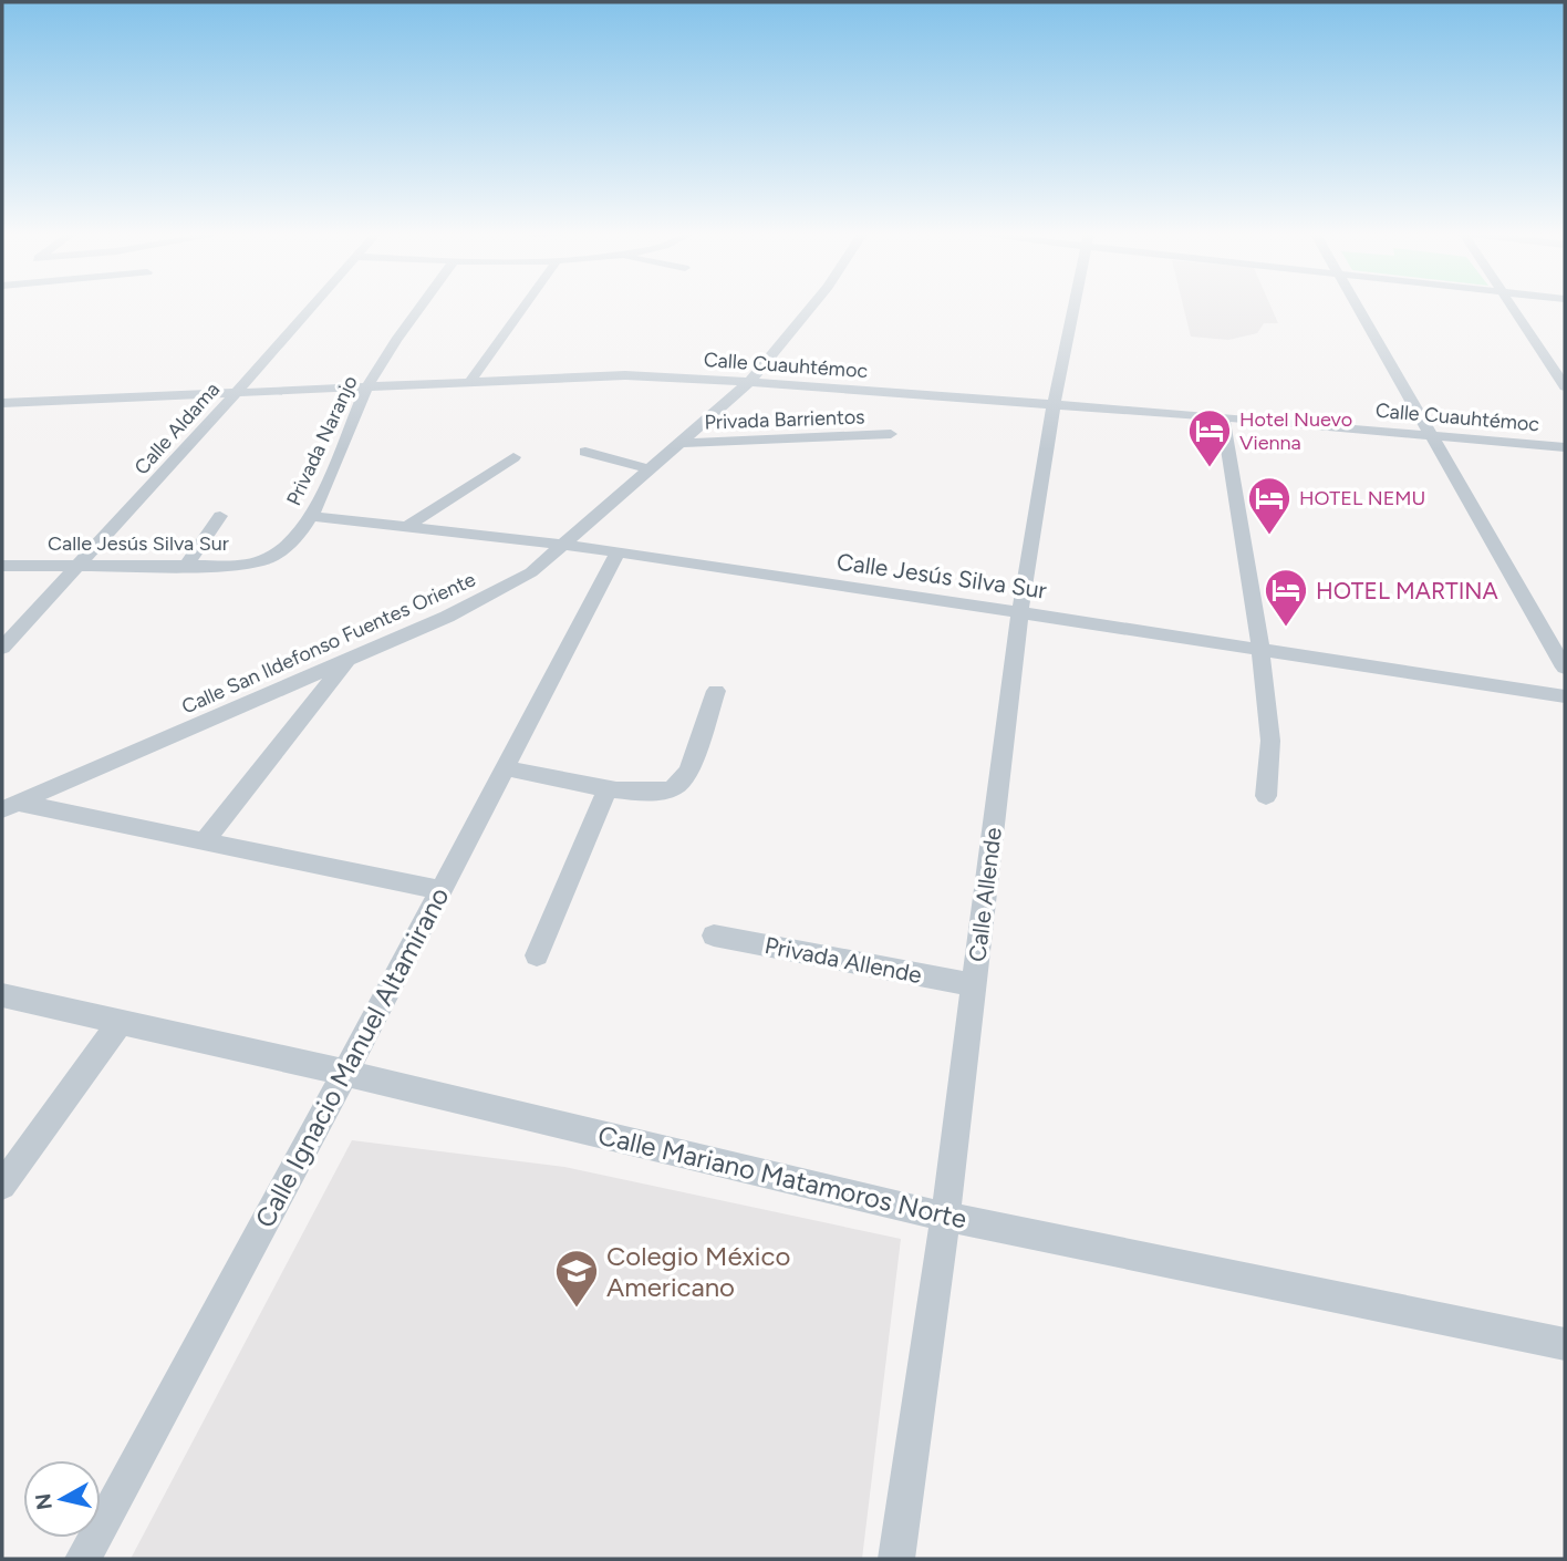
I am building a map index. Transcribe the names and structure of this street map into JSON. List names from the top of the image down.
{
  "streets": {
    "street": [
      "Calle Cuauhtémoc",
      "Privada Barrientos",
      "Calle Aldama",
      "Privada Naranjo",
      "Calle Jesús Silva Sur",
      "Calle San Ildefonso Fuentes Oriente",
      "Calle Allende",
      "Privada Allende",
      "Calle Ignacio Manuel Altamirano",
      "Calle Mariano Matamoros Norte"
    ]
  },
  "crossings": [
    ["Calle Cuauhtémoc", "Calle Aldama"],
    ["Calle Cuauhtémoc", "Privada Naranjo"],
    ["Calle Cuauhtémoc", "Calle San Ildefonso Fuentes Oriente"],
    ["Calle Cuauhtémoc", "Calle Allende"],
    ["Privada Barrientos", "Calle San Ildefonso Fuentes Oriente"],
    ["Calle Aldama", "Calle Jesús Silva Sur"],
    ["Privada Naranjo", "Calle Jesús Silva Sur"],
    ["Calle Jesús Silva Sur", "Calle San Ildefonso Fuentes Oriente"],
    ["Calle Jesús Silva Sur", "Calle Allende"],
    ["Calle Jesús Silva Sur", "Calle Ignacio Manuel Altamirano"],
    ["Calle Allende", "Privada Allende"],
    ["Calle Allende", "Calle Mariano Matamoros Norte"],
    ["Calle Ignacio Manuel Altamirano", "Calle Mariano Matamoros Norte"]
  ],
  "places": {
    "hotel": ["Hotel Nuevo Vienna", "HOTEL NEMU", "HOTEL MARTINA"],
    "school or university": ["Colegio México Americano"]
  },
  "north": "left"
}
